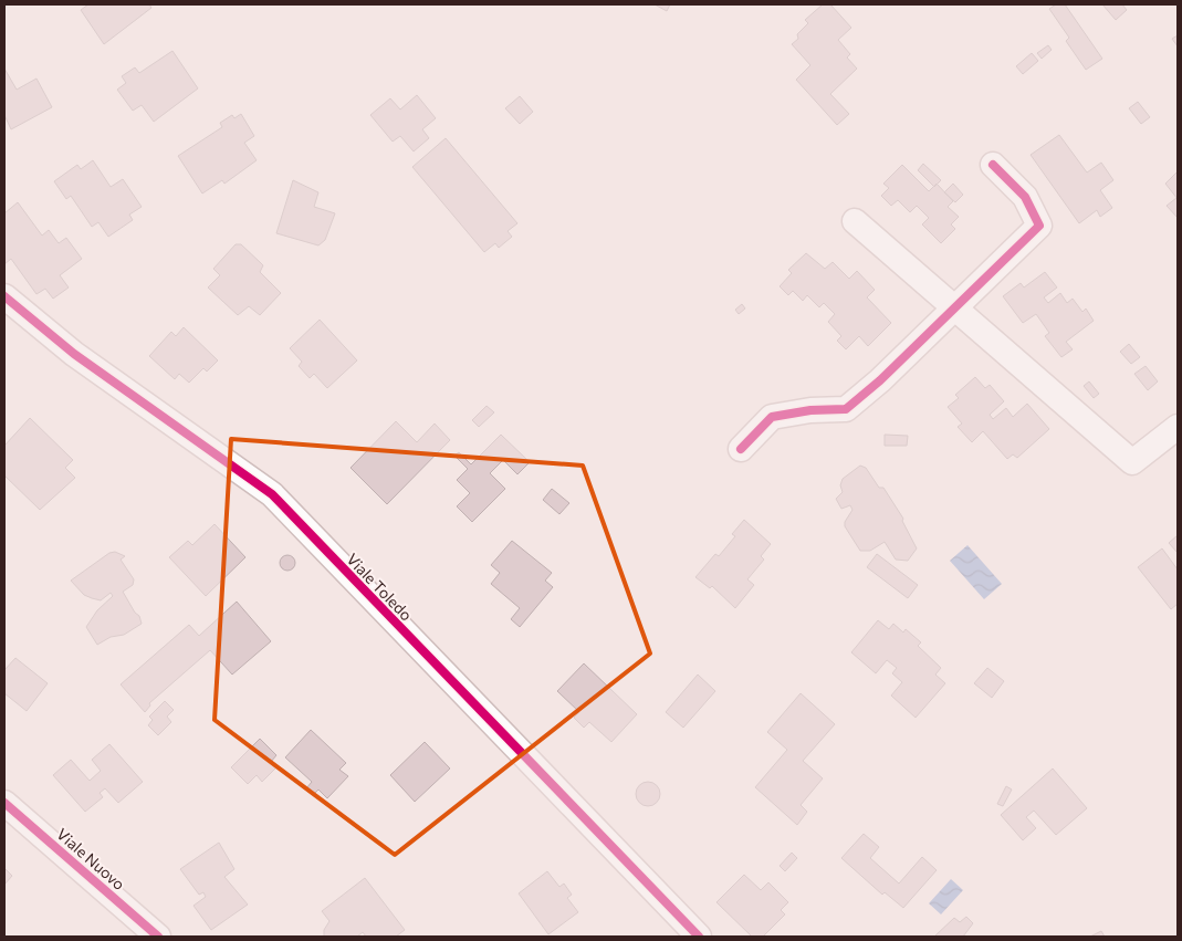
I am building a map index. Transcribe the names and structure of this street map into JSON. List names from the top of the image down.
{
  "streets": {
    "street": ["Viale Toledo", "Viale Nuovo"]
  }
}
